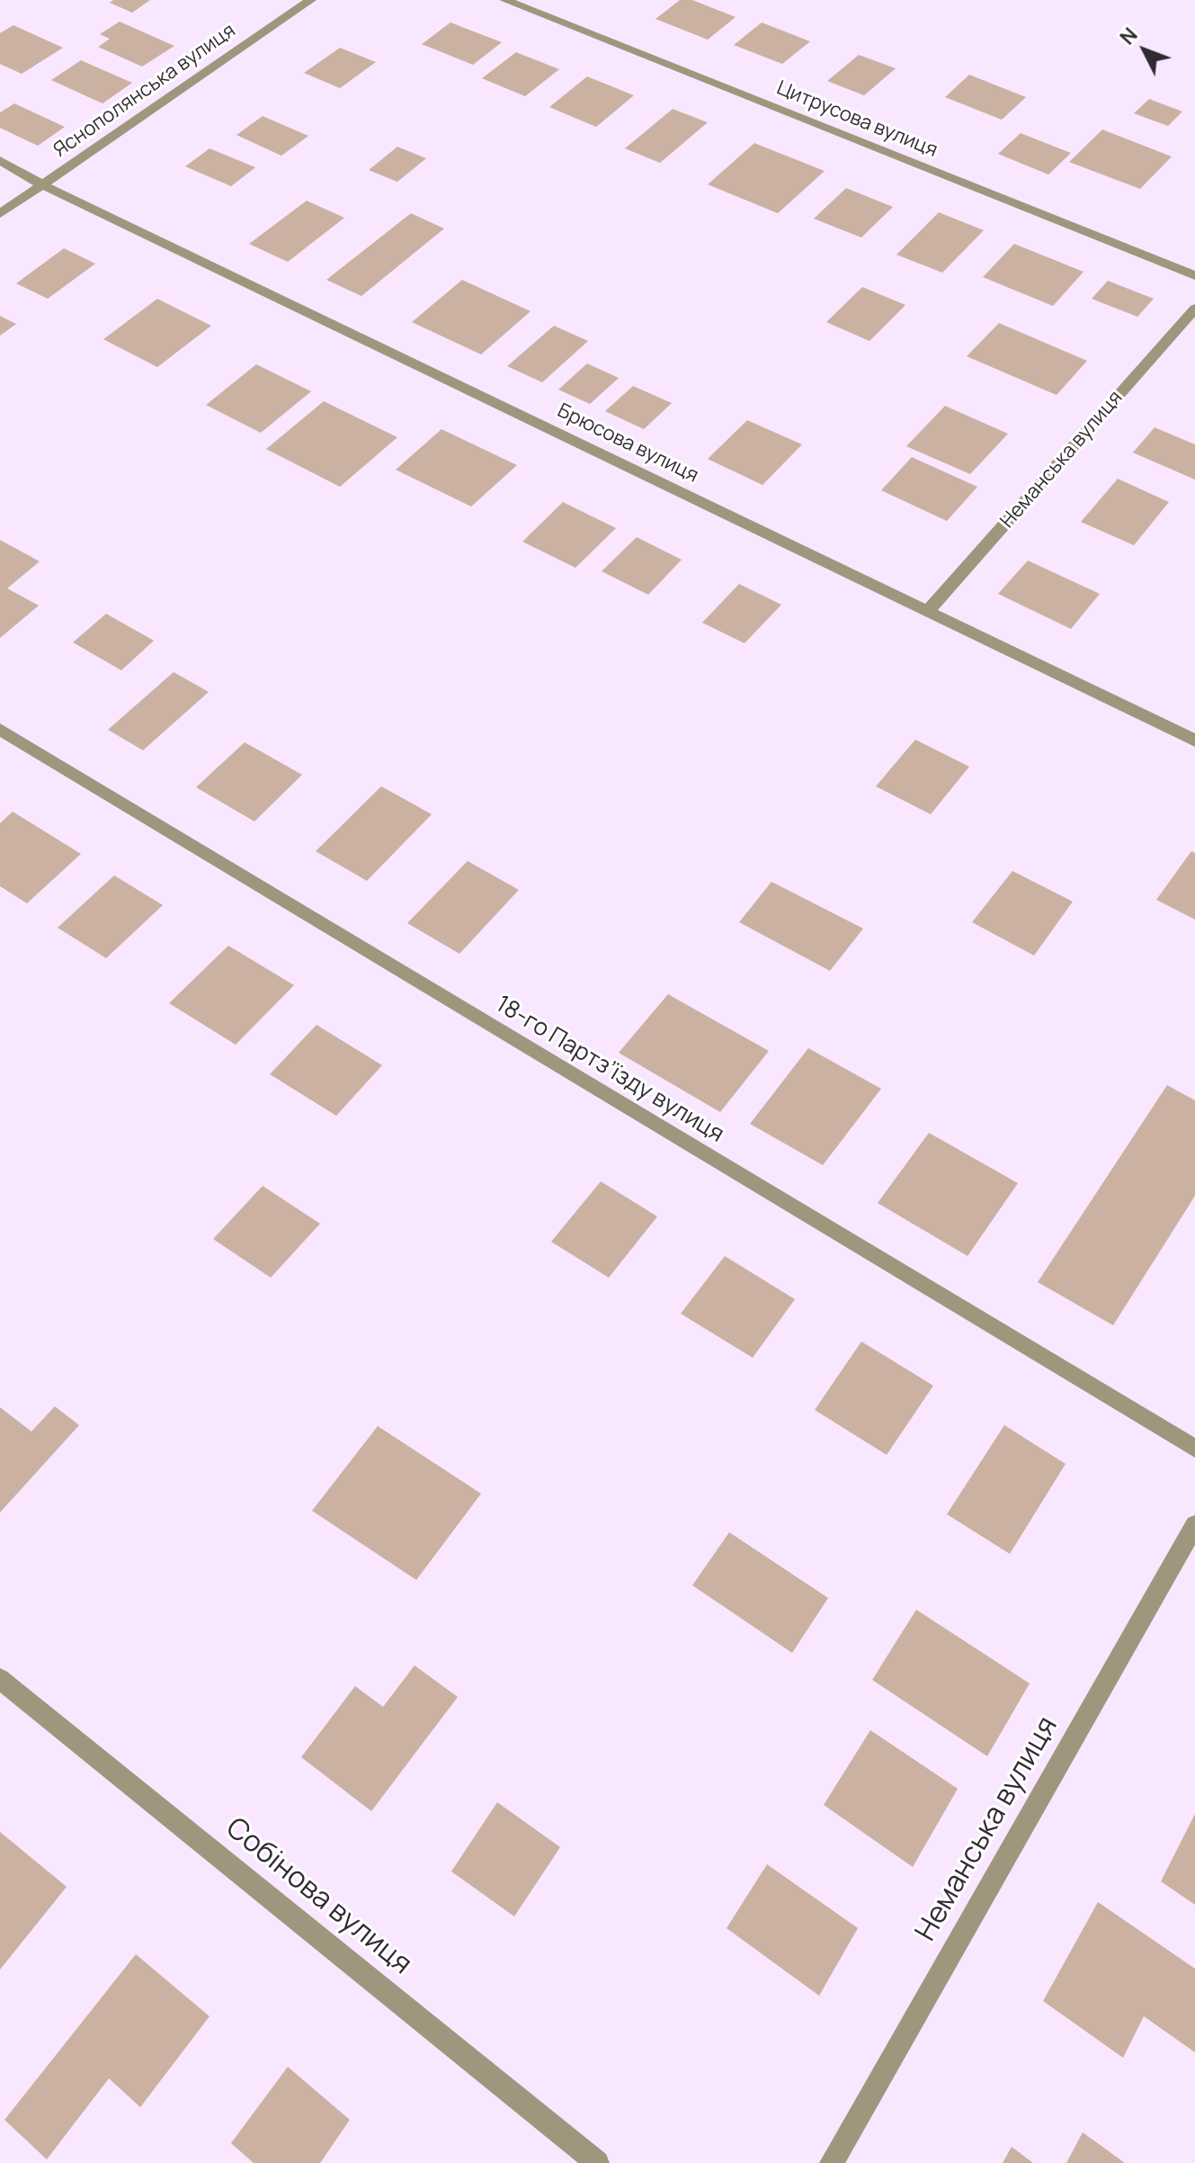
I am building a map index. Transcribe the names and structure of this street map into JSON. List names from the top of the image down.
{
  "streets": {
    "street": [
      "Яснополянська вулиця",
      "Цитрусова вулиця",
      "Брюсова вулиця",
      "Неманська вулиця",
      "18-го Партз’їзду вулиця",
      "Собінова вулиця"
    ]
  },
  "crossings": [
    ["Яснополянська вулиця", "Брюсова вулиця"],
    ["Брюсова вулиця", "Неманська вулиця"]
  ],
  "north": "top left"
}
